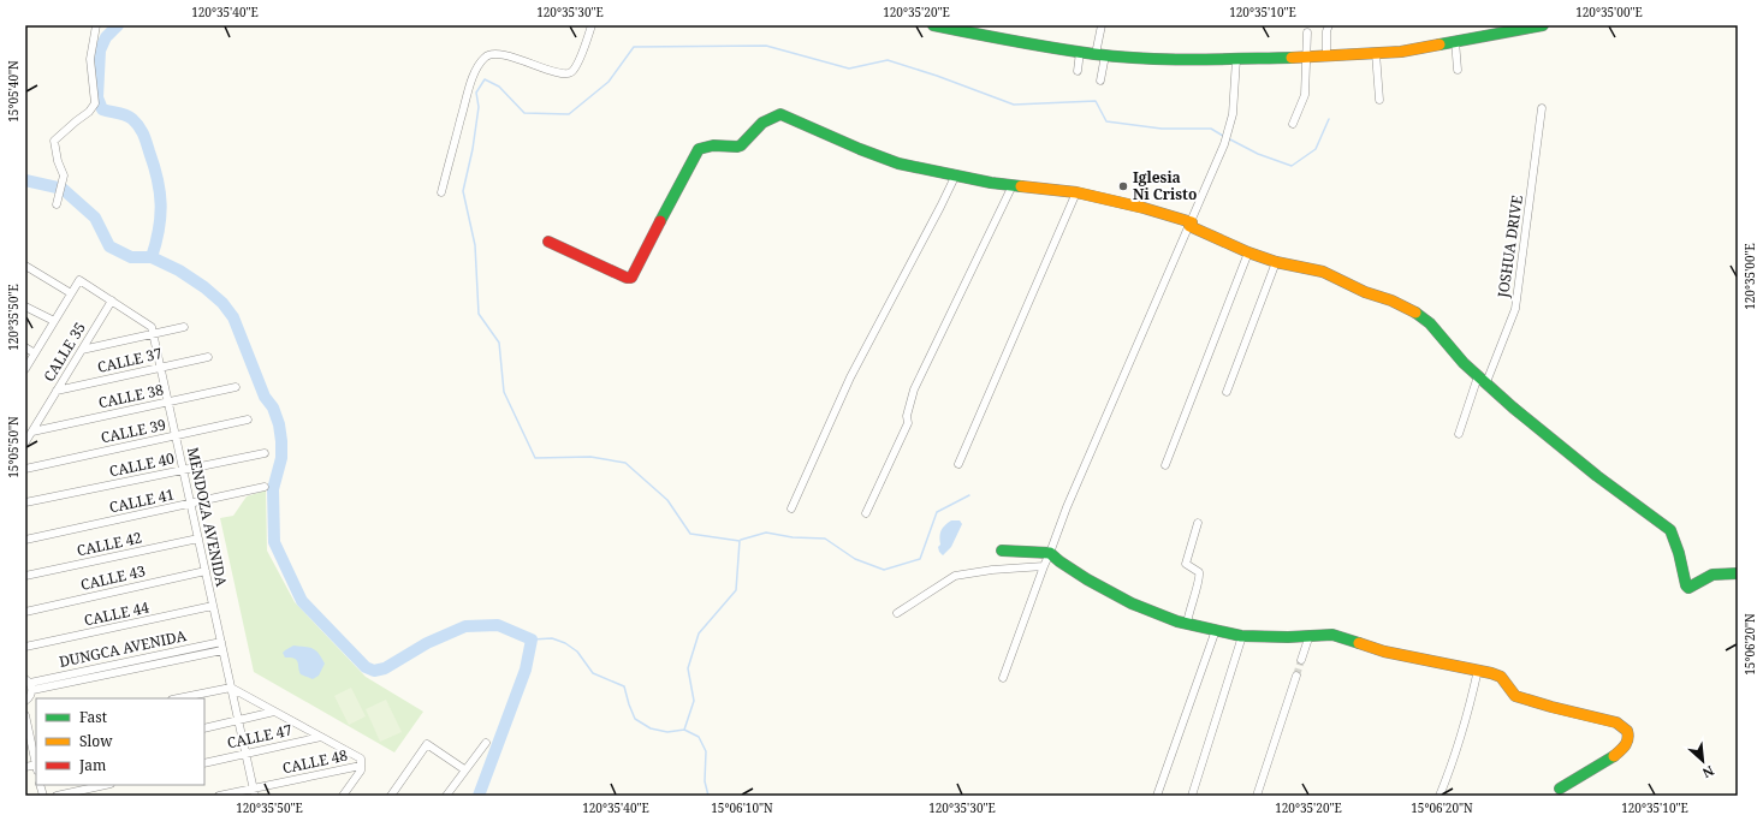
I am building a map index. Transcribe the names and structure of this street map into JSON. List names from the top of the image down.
{
  "streets": {
    "street": [
      "JOSHUA DRIVE",
      "CALLE 35",
      "CALLE 37",
      "CALLE 38",
      "CALLE 39",
      "CALLE 40",
      "CALLE 41",
      "MENDOZA AVENIDA",
      "CALLE 42",
      "CALLE 43",
      "CALLE 44",
      "DUNGCA AVENIDA",
      "CALLE 47",
      "CALLE 48"
    ]
  },
  "crossings": [
    ["CALLE 35", "CALLE 37"],
    ["CALLE 35", "CALLE 38"],
    ["CALLE 37", "MENDOZA AVENIDA"],
    ["CALLE 38", "MENDOZA AVENIDA"],
    ["CALLE 39", "MENDOZA AVENIDA"],
    ["CALLE 40", "MENDOZA AVENIDA"],
    ["CALLE 41", "MENDOZA AVENIDA"],
    ["MENDOZA AVENIDA", "CALLE 42"],
    ["MENDOZA AVENIDA", "CALLE 43"],
    ["MENDOZA AVENIDA", "CALLE 44"],
    ["MENDOZA AVENIDA", "DUNGCA AVENIDA"],
    ["MENDOZA AVENIDA", "CALLE 47"],
    ["MENDOZA AVENIDA", "CALLE 48"]
  ],
  "places": ["Iglesia Ni Cristo"],
  "legend": ["Fast", "Slow", "Jam"],
  "north": "bottom right",
  "coordinates": [
    "120°35'40\"E",
    "120°35'30\"E",
    "120°35'20\"E",
    "120°35'10\"E",
    "120°35'00\"E",
    "15°05'40\"N",
    "120°35'50\"E",
    "15°05'50\"N",
    "15°06'20\"N",
    "15°06'10\"N"
  ]
}
